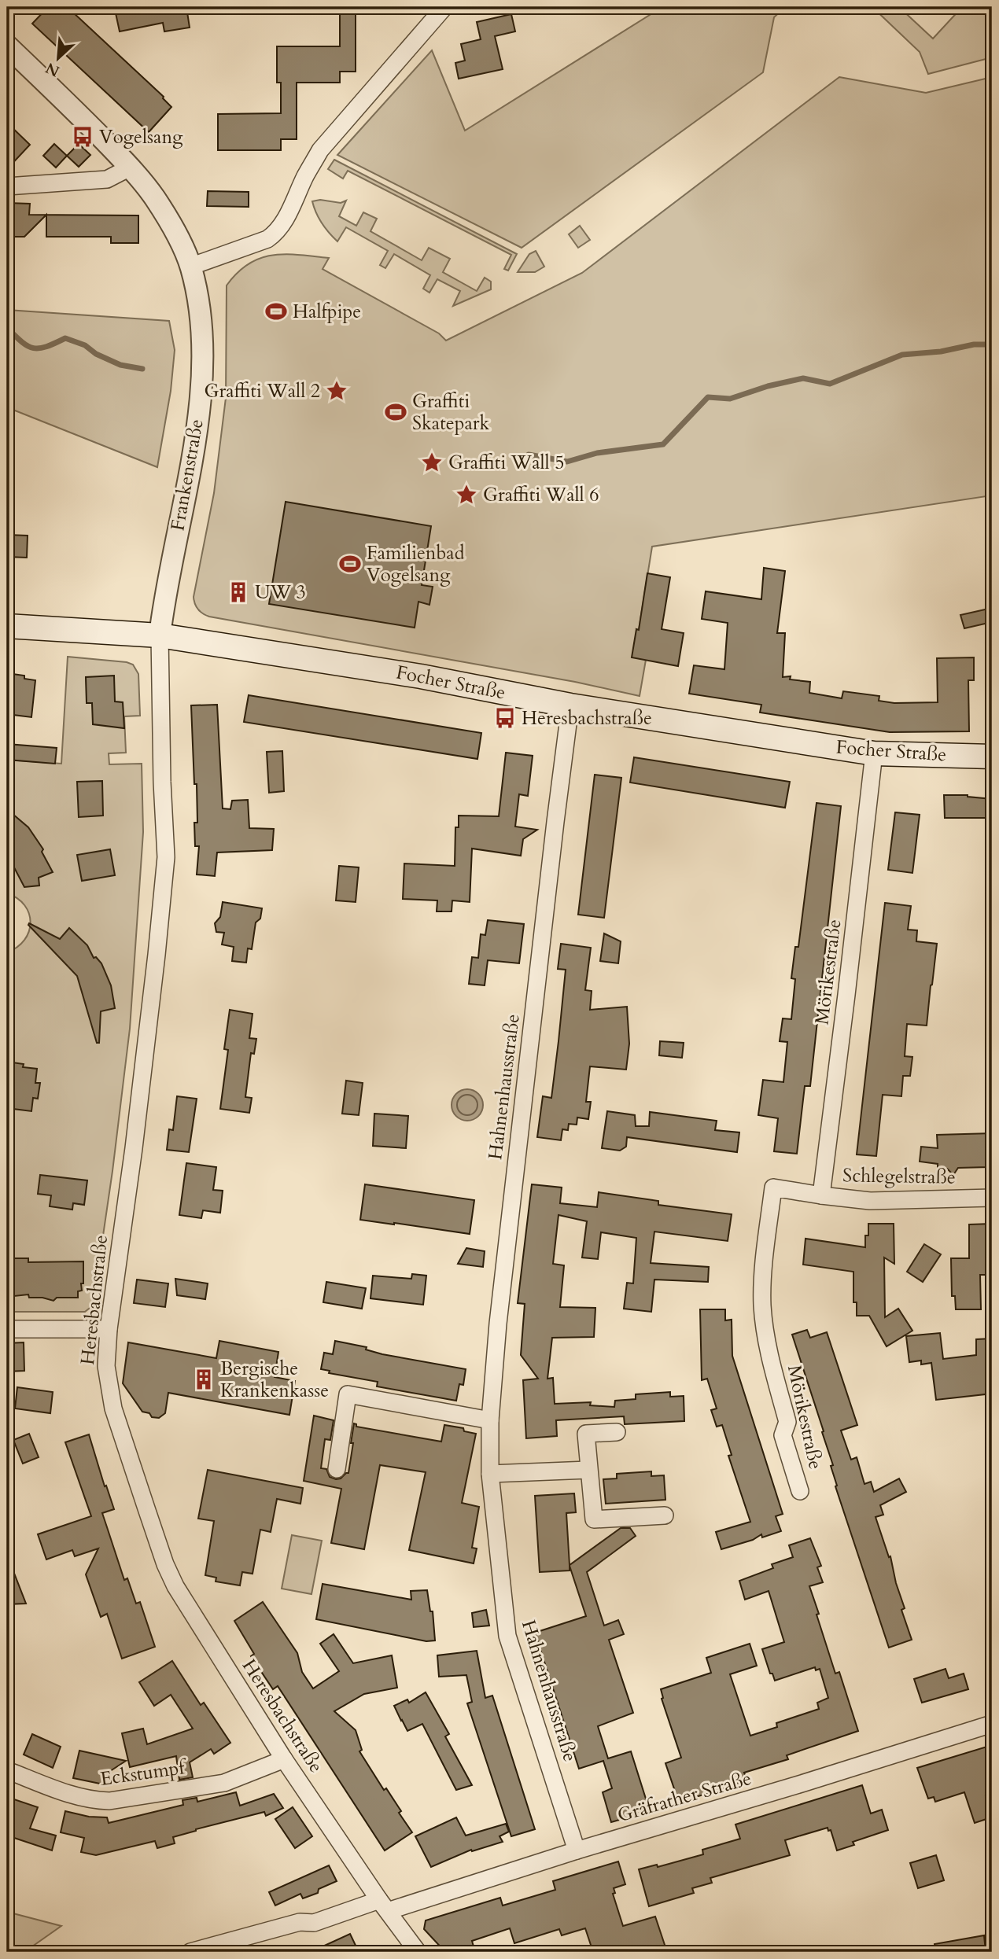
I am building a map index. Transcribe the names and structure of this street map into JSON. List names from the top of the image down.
{
  "streets": {
    "main road": ["Focher Straße"],
    "street": [
      "Frankenstraße",
      "Mörikestraße",
      "Hahnenhausstraße",
      "Schlegelstraße",
      "Heresbachstraße",
      "Eckstumpf",
      "Gräfrather Straße"
    ]
  },
  "crossings": [
    ["Frankenstraße", "Focher Straße"],
    ["Frankenstraße", "Heresbachstraße"],
    ["Focher Straße", "Mörikestraße"],
    ["Focher Straße", "Hahnenhausstraße"],
    ["Focher Straße", "Heresbachstraße"],
    ["Mörikestraße", "Schlegelstraße"],
    ["Hahnenhausstraße", "Gräfrather Straße"],
    ["Heresbachstraße", "Eckstumpf"],
    ["Heresbachstraße", "Gräfrather Straße"]
  ],
  "places": {
    "bus stop": ["Vogelsang", "Heresbachstraße"],
    "sports": ["Halfpipe", "Graffiti Skatepark", "Familienbad Vogelsang"],
    "place": ["Graffiti Wall 2", "Graffiti Wall 5", "Graffiti Wall 6"],
    "building": ["UW 3", "Bergische Krankenkasse"]
  },
  "north": "bottom left"
}
